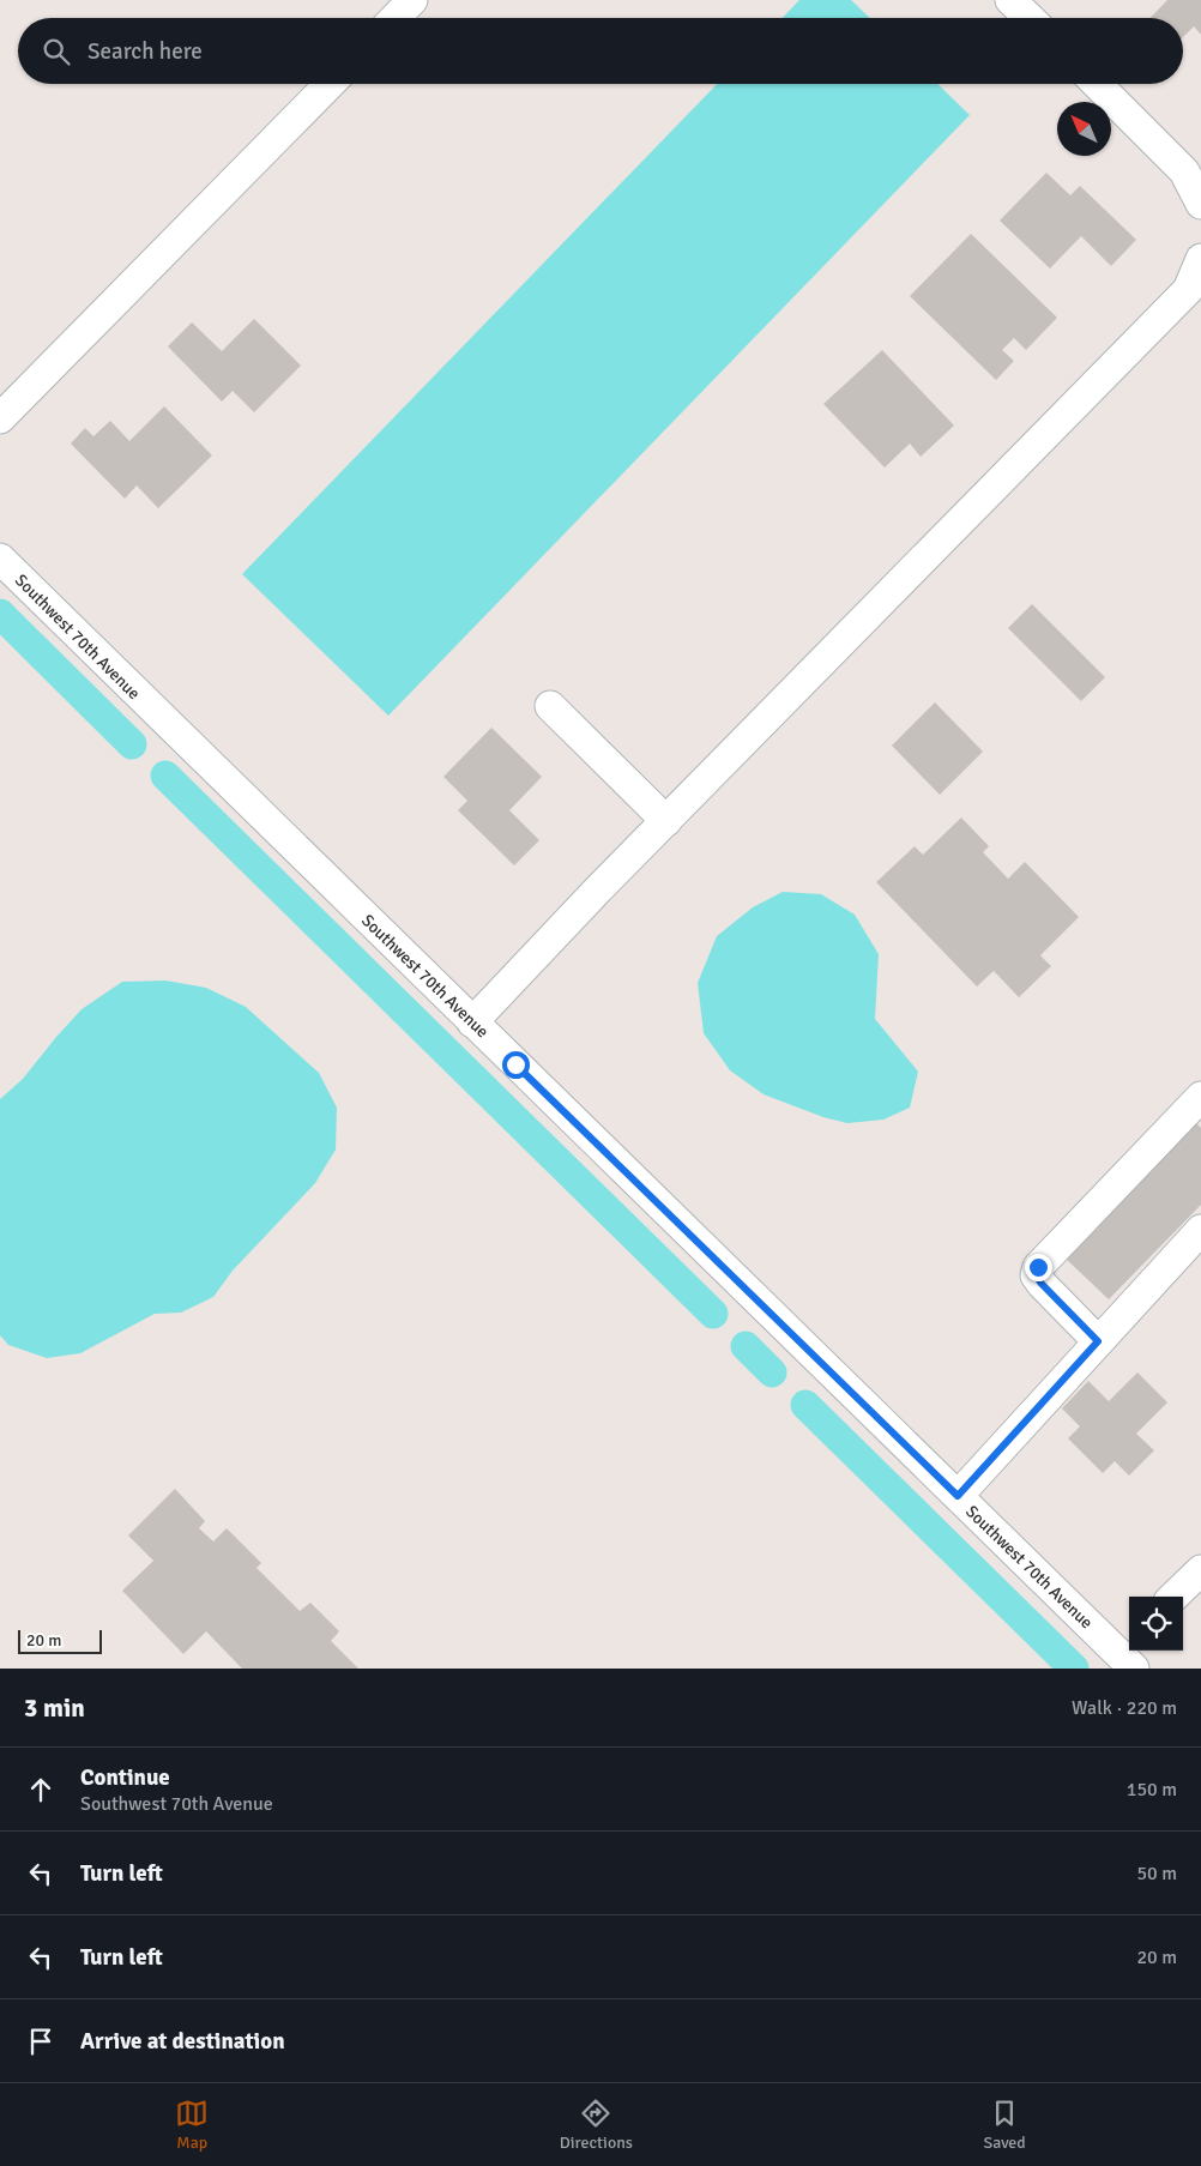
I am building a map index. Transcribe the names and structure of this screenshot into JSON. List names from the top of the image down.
{
  "streets": {
    "street": ["Southwest 70th Avenue"]
  },
  "scale_bar": "20 m",
  "north": "top left",
  "page": {
    "search": "Search here",
    "scale": "20 m",
    "heading": ["3 min", "Walk · 220 m"],
    "list": [
      ["Continue", "Southwest 70th Avenue", "150 m"],
      ["Turn left", "50 m"],
      ["Turn left", "20 m"],
      "Arrive at destination"
    ],
    "nav": ["Map", "Directions", "Saved"]
  }
}
